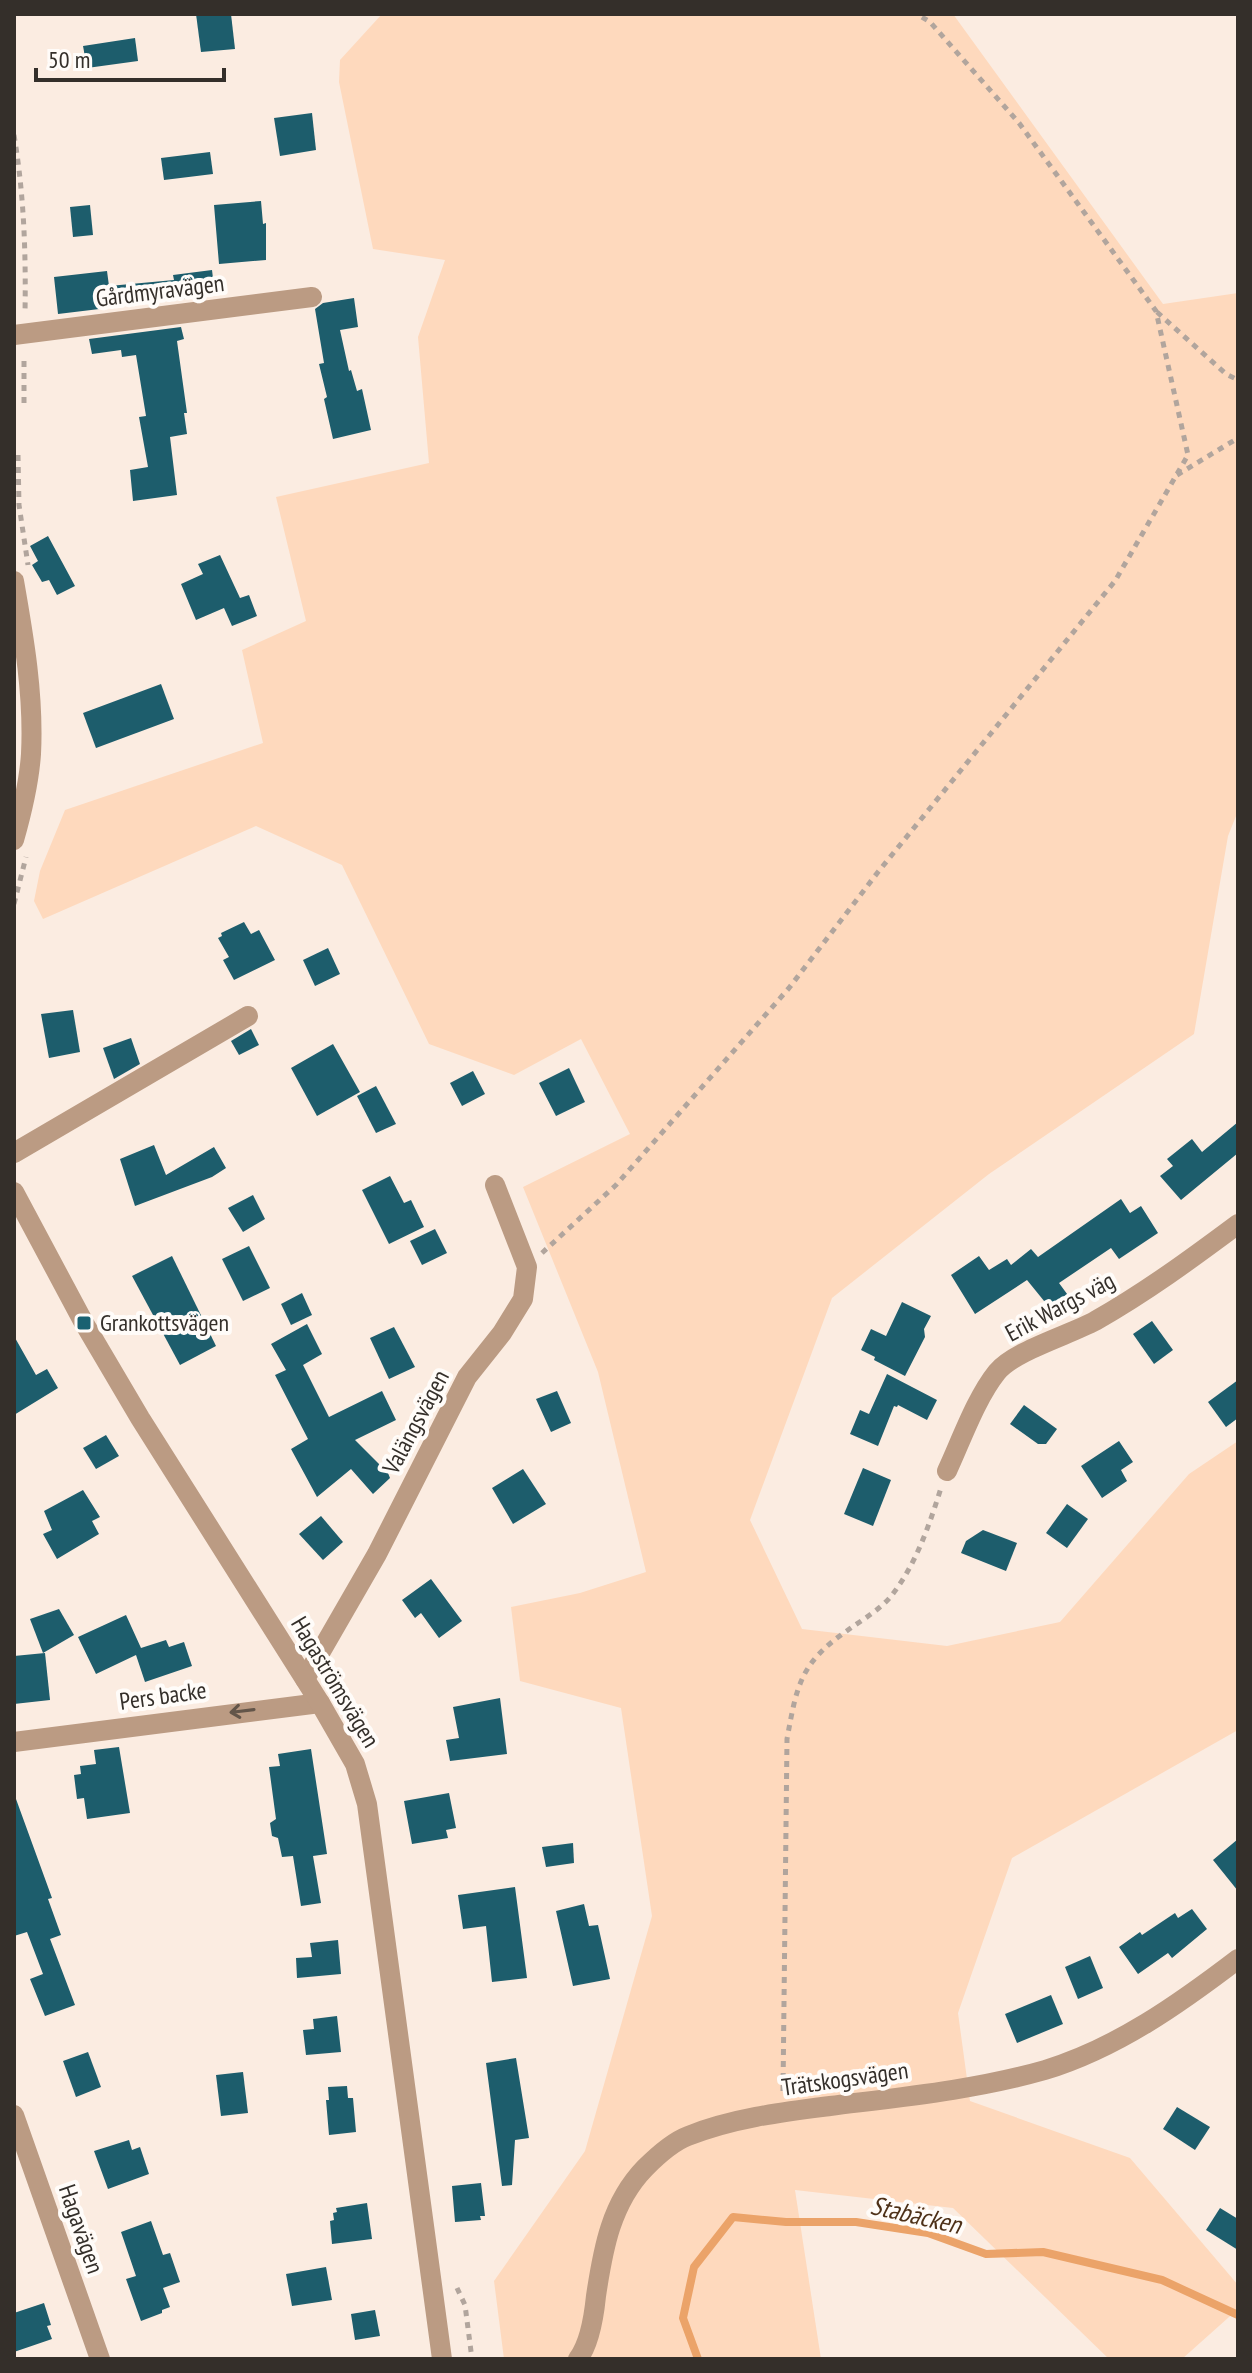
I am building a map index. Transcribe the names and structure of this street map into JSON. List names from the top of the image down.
{
  "streets": {
    "street": [
      "Gårdmyravägen",
      "Erik Wargs väg",
      "Valängsvägen",
      "Hagaströmsvägen",
      "Pers backe",
      "Trätskogsvägen",
      "Hagavägen"
    ]
  },
  "crossings": [
    ["Valängsvägen", "Hagaströmsvägen"],
    ["Hagaströmsvägen", "Pers backe"]
  ],
  "one_way": ["Pers backe"],
  "water": ["Stabäcken"],
  "places": {
    "transit": ["Grankottsvägen"]
  },
  "scale_bar": "50 m"
}
